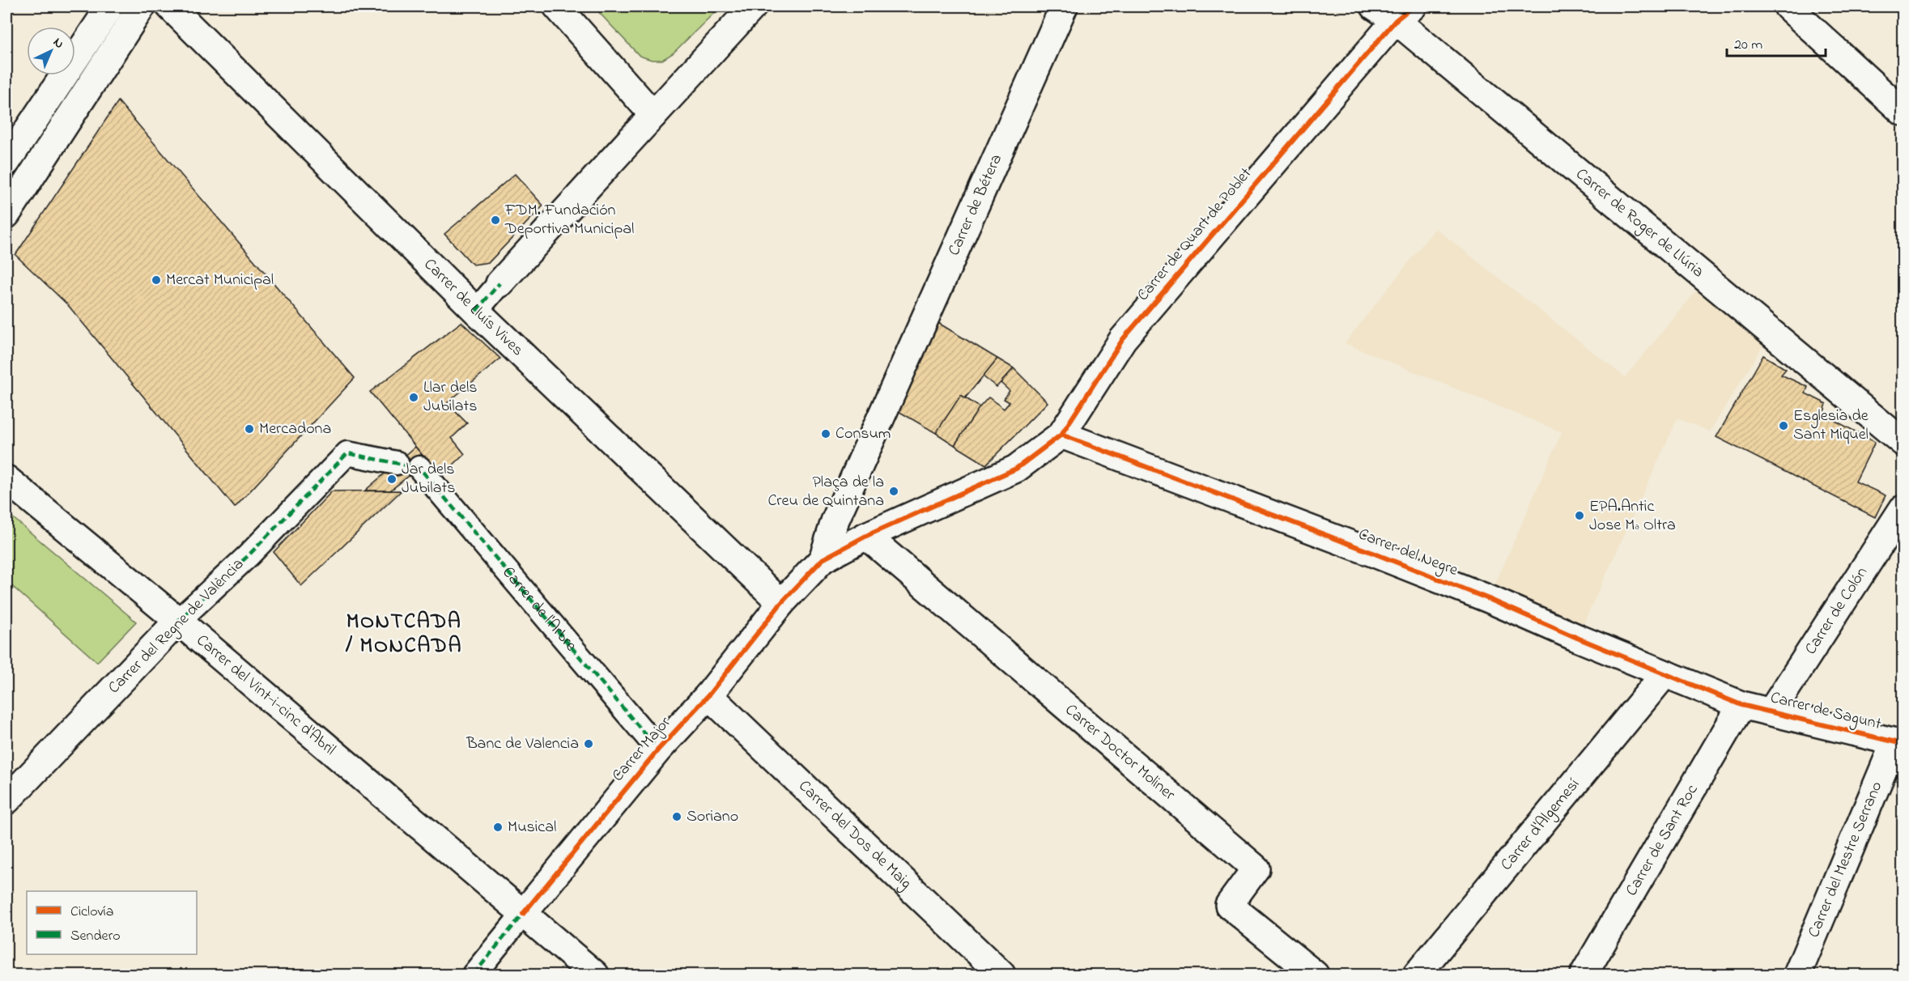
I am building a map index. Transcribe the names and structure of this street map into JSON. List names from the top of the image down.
{
  "streets": {
    "street": [
      "Carrer de Bétera",
      "Carrer de Roger de Llúria",
      "Carrer de Quart de Poblet",
      "Carrer de Lluís Vives",
      "Carrer del Negre",
      "Carrer de l'Arbre",
      "Carrer de Colón",
      "Carrer del Regne de València",
      "Carrer del Vint-i-cinc d'Abril",
      "Carrer de Sagunt",
      "Carrer Major",
      "Carrer Doctor Moliner",
      "Carrer d'Algemesí",
      "Carrer del Dos de Maig",
      "Carrer de Sant Roc",
      "Carrer del Mestre Serrano"
    ]
  },
  "crossings": [
    ["Carrer de Roger de Llúria", "Carrer de Quart de Poblet"],
    ["Carrer de Quart de Poblet", "Carrer del Negre"],
    ["Carrer de Quart de Poblet", "Carrer Doctor Moliner"],
    ["Carrer de Lluís Vives", "Carrer Major"],
    ["Carrer del Negre", "Carrer de Sagunt"],
    ["Carrer del Negre", "Carrer d'Algemesí"],
    ["Carrer del Negre", "Carrer de Sant Roc"],
    ["Carrer de l'Arbre", "Carrer Major"],
    ["Carrer de Colón", "Carrer de Sagunt"],
    ["Carrer del Regne de València", "Carrer del Vint-i-cinc d'Abril"],
    ["Carrer del Vint-i-cinc d'Abril", "Carrer Major"],
    ["Carrer de Sagunt", "Carrer de Sant Roc"],
    ["Carrer de Sagunt", "Carrer del Mestre Serrano"],
    ["Carrer Major", "Carrer del Dos de Maig"]
  ],
  "districts": ["MONTCADA / MONCADA"],
  "places": [
    "FDM. Fundación Deportiva Municipal",
    "Mercat Municipal",
    "Llar dels Jubilats",
    "Esglesia de Sant Miquel",
    "Mercadona",
    "Consum",
    "Jar dels Jubilats",
    "Plaça de la Creu de Quintana",
    "EPA.Antic Jose Mª Oltra",
    "Banc de Valencia",
    "Soriano",
    "Musical"
  ],
  "legend": ["Ciclovía", "Sendero"],
  "scale_bar": "20 m",
  "north": "top right"
}
